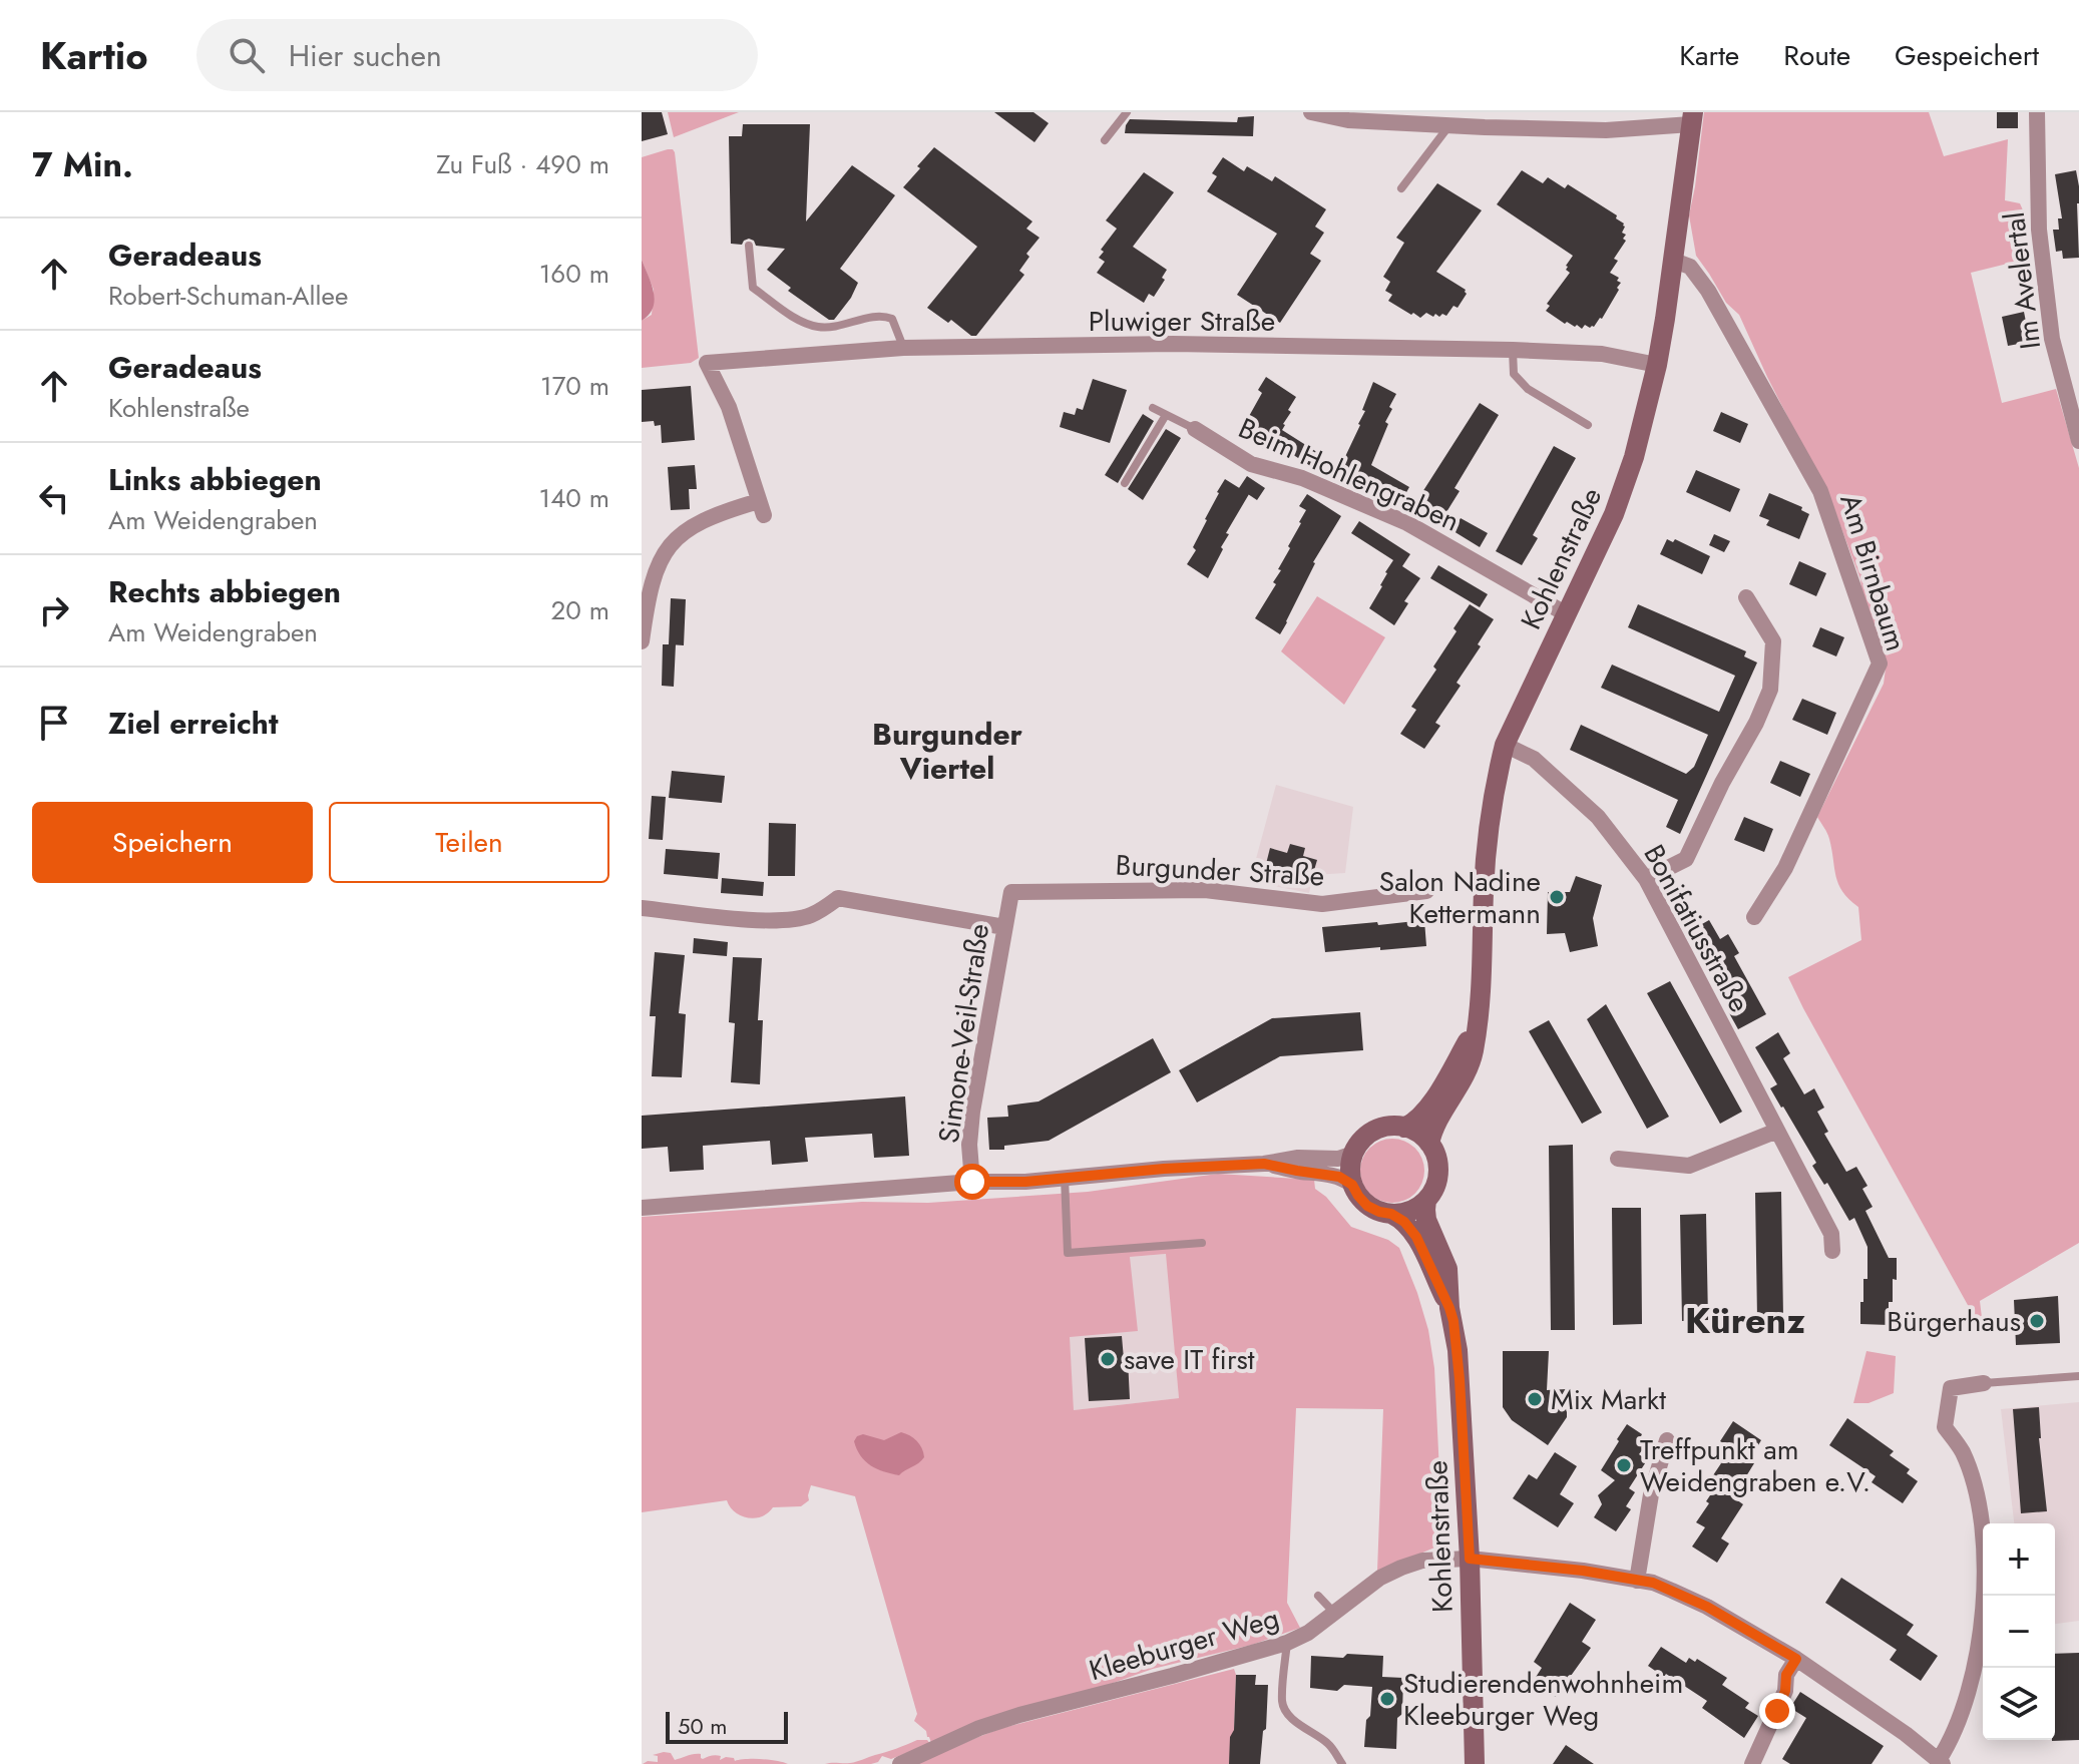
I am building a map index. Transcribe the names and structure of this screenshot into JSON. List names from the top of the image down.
{
  "streets": {
    "main road": ["Kohlenstraße"],
    "street": [
      "Im Avelertal",
      "Pluwiger Straße",
      "Beim Hohlengraben",
      "Am Birnbaum",
      "Burgunder Straße",
      "Bonifatiusstraße",
      "Simone-Veil-Straße",
      "Kleeburger Weg"
    ]
  },
  "crossings": [
    ["Pluwiger Straße", "Kohlenstraße"],
    ["Beim Hohlengraben", "Kohlenstraße"],
    ["Kohlenstraße", "Am Birnbaum"],
    ["Kohlenstraße", "Bonifatiusstraße"],
    ["Kohlenstraße", "Kleeburger Weg"],
    ["Burgunder Straße", "Simone-Veil-Straße"]
  ],
  "districts": ["Burgunder Viertel", "Kürenz"],
  "places": [
    "Salon Nadine Kettermann",
    "Bürgerhaus",
    "save IT first",
    "Mix Markt",
    "Treffpunkt am Weidengraben e.V.",
    "Studierendenwohnheim Kleeburger Weg"
  ],
  "scale_bar": "50 m",
  "page": {
    "header": "Kartio",
    "search": "Hier suchen",
    "nav": ["Karte", "Route", "Gespeichert"],
    "heading": ["7 Min.", "Zu Fuß · 490 m"],
    "list": [
      ["Geradeaus", "Robert-Schuman-Allee", "160 m"],
      ["Geradeaus", "Kohlenstraße", "170 m"],
      ["Links abbiegen", "Am Weidengraben", "140 m"],
      ["Rechts abbiegen", "Am Weidengraben", "20 m"],
      "Ziel erreicht"
    ],
    "buttons": ["Speichern", "Teilen"],
    "map_buttons": ["+", "−"],
    "scale": "50 m"
  }
}
